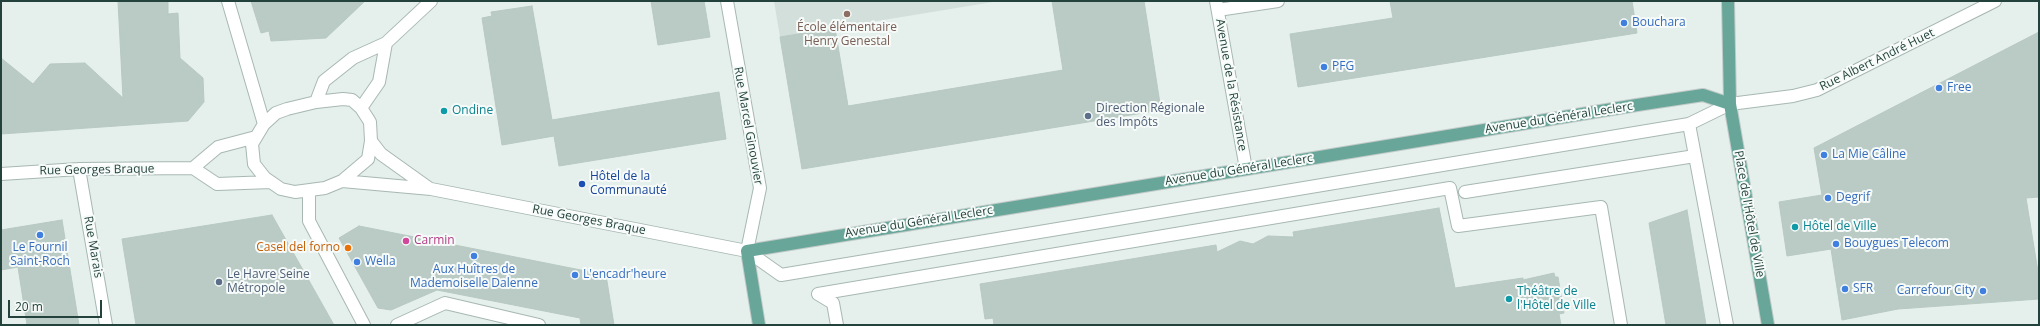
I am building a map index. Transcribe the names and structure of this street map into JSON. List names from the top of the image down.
{
  "streets": {
    "main road": ["Avenue du Général Leclerc", "Place de l'Hôtel de Ville"],
    "street": [
      "Rue Albert André Huet",
      "Avenue de la Résistance",
      "Rue Marcel Ginouvier",
      "Rue Georges Braque",
      "Rue Marais"
    ]
  },
  "crossings": [
    ["Rue Albert André Huet", "Avenue du Général Leclerc"],
    ["Rue Albert André Huet", "Rue Marcel Ginouvier"],
    ["Rue Albert André Huet", "Rue Georges Braque"],
    ["Rue Albert André Huet", "Place de l'Hôtel de Ville"],
    ["Avenue de la Résistance", "Avenue du Général Leclerc"],
    ["Avenue du Général Leclerc", "Rue Marcel Ginouvier"],
    ["Avenue du Général Leclerc", "Rue Georges Braque"],
    ["Avenue du Général Leclerc", "Place de l'Hôtel de Ville"],
    ["Rue Marcel Ginouvier", "Rue Georges Braque"],
    ["Rue Georges Braque", "Rue Marais"]
  ],
  "places": [
    "École élémentaire Henry Genestal",
    "Bouchara",
    "PFG",
    "Free",
    "Ondine",
    "Direction Régionale des Impôts",
    "La Mie Câline",
    "Hôtel de la Communauté",
    "Degrif",
    "Hôtel de Ville",
    "Le Fournil Saint-Roch",
    "Carmin",
    "Bouygues Telecom",
    "Casel del forno",
    "Aux Huîtres de Mademoiselle Dalenne",
    "Wella",
    "L'encadr'heure",
    "Le Havre Seine Métropole",
    "SFR",
    "Carrefour City",
    "Théâtre de l'Hôtel de Ville"
  ],
  "scale_bar": "20 m"
}
